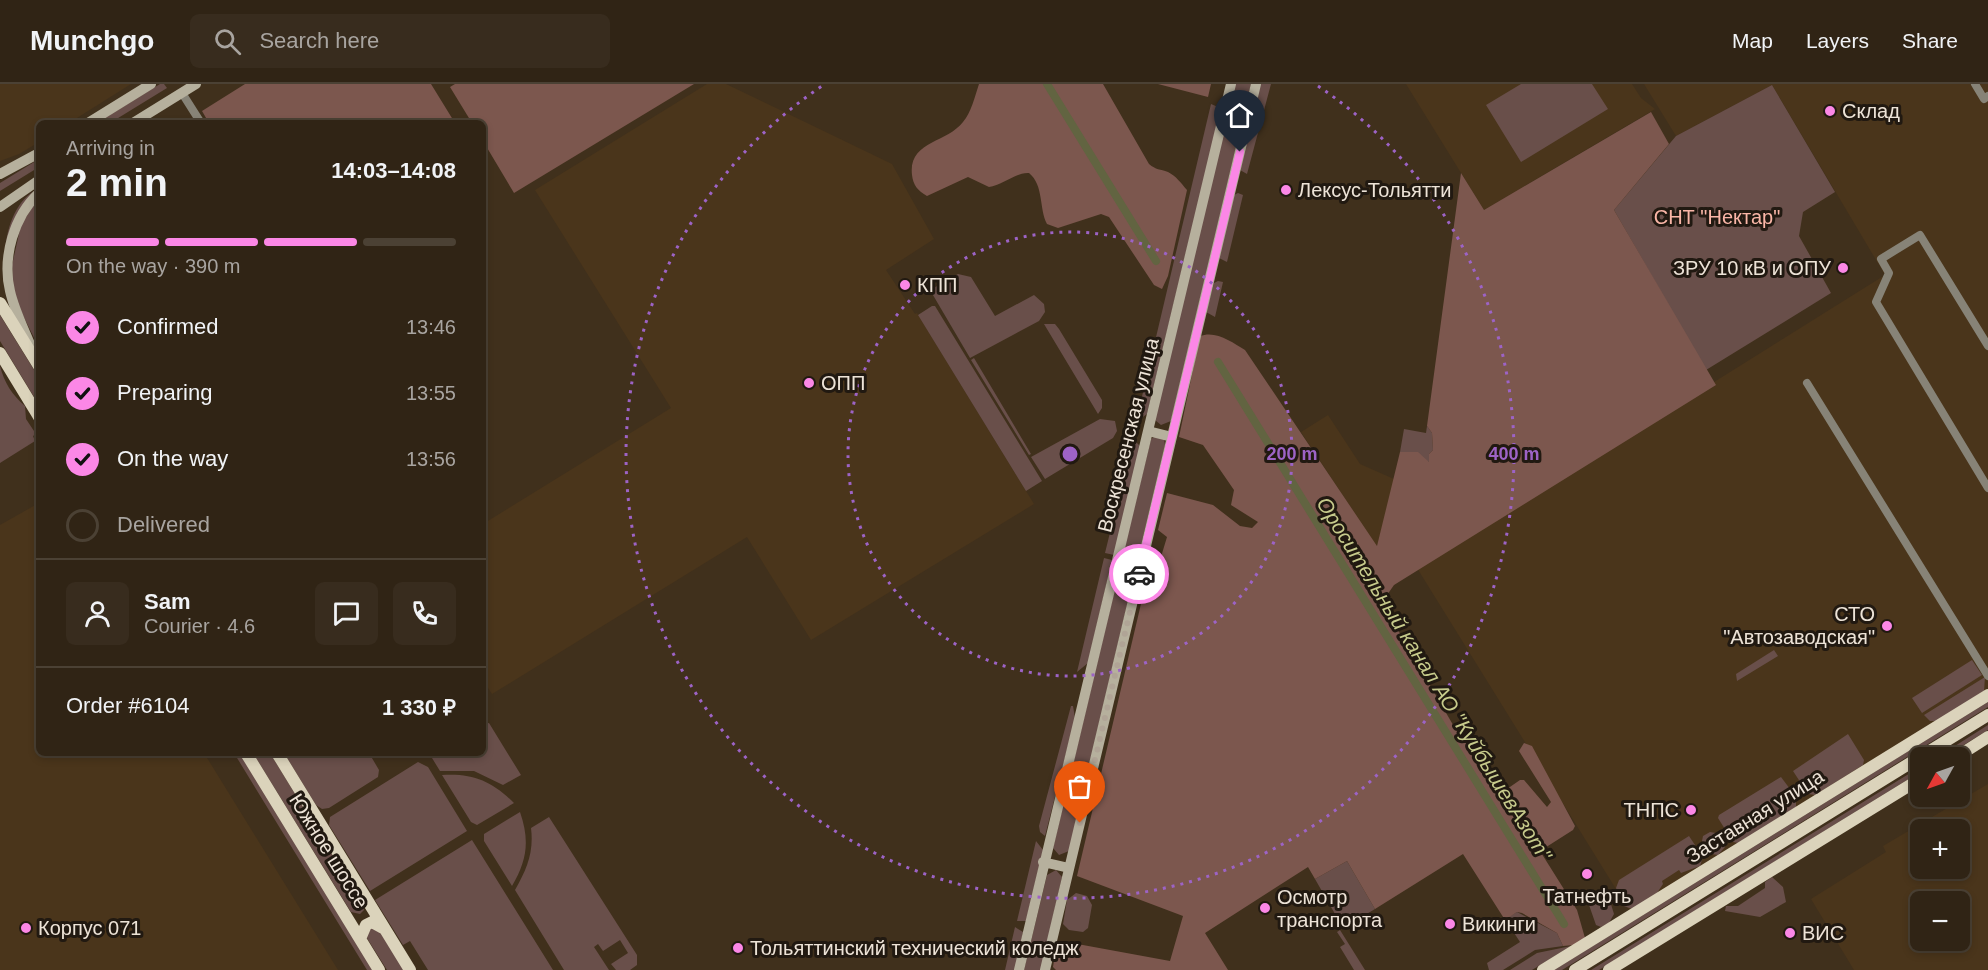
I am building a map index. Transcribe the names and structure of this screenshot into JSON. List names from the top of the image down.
{
  "streets": {
    "main road": ["Воскресенская улица", "Заставная улица", "Южное шоссе"]
  },
  "water": ["Оросительный канал АО \"КуйбышевАзот\""],
  "parks": ["СНТ \"Нектар\""],
  "places": [
    "Склад",
    "Лексус-Тольятти",
    "ЗРУ 10 кВ и ОПУ",
    "КПП",
    "ОПП",
    "СТО \"Автозаводская\"",
    "ТНПС",
    "Татнефть",
    "Осмотр транспорта",
    "Викинги",
    "Корпус 071",
    "ВИС",
    "Тольяттинский технический коледж"
  ],
  "north": "bottom left",
  "page": {
    "header": "Munchgo",
    "search": "Search here",
    "nav": ["Map", "Layers", "Share"],
    "heading": ["2 min", "Arriving in", "14:03–14:08"],
    "panel": [
      "Sam",
      "Courier · 4.6",
      "Order #6104",
      "1 330 ₽"
    ],
    "bar": "On the way · 390 m",
    "list": [
      ["Confirmed", "13:46"],
      ["Preparing", "13:55"],
      ["On the way", "13:56"],
      "Delivered"
    ],
    "map_buttons": ["+", "−"]
  },
  "rings": ["200 m", "400 m"]
}
